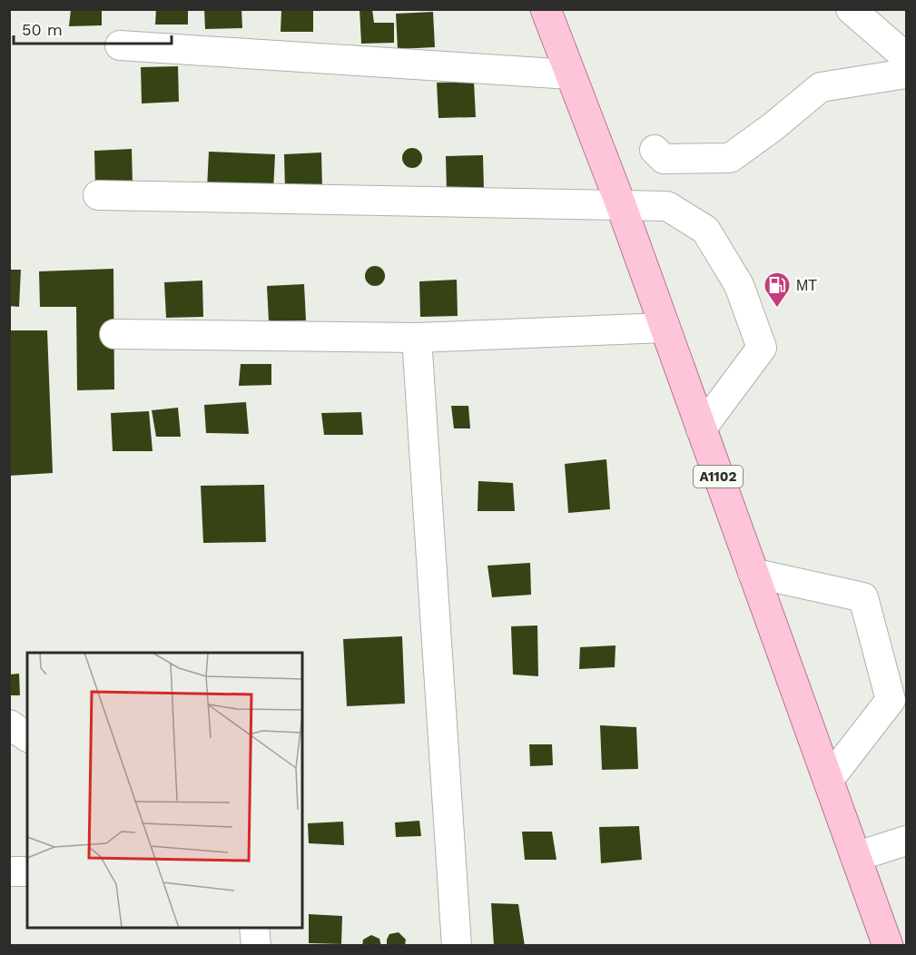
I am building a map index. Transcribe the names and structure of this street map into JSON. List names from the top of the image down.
{
  "streets": {
    "main road": ["A1102"]
  },
  "places": {
    "fuel station": ["МТ"]
  },
  "scale_bar": "50 m"
}
